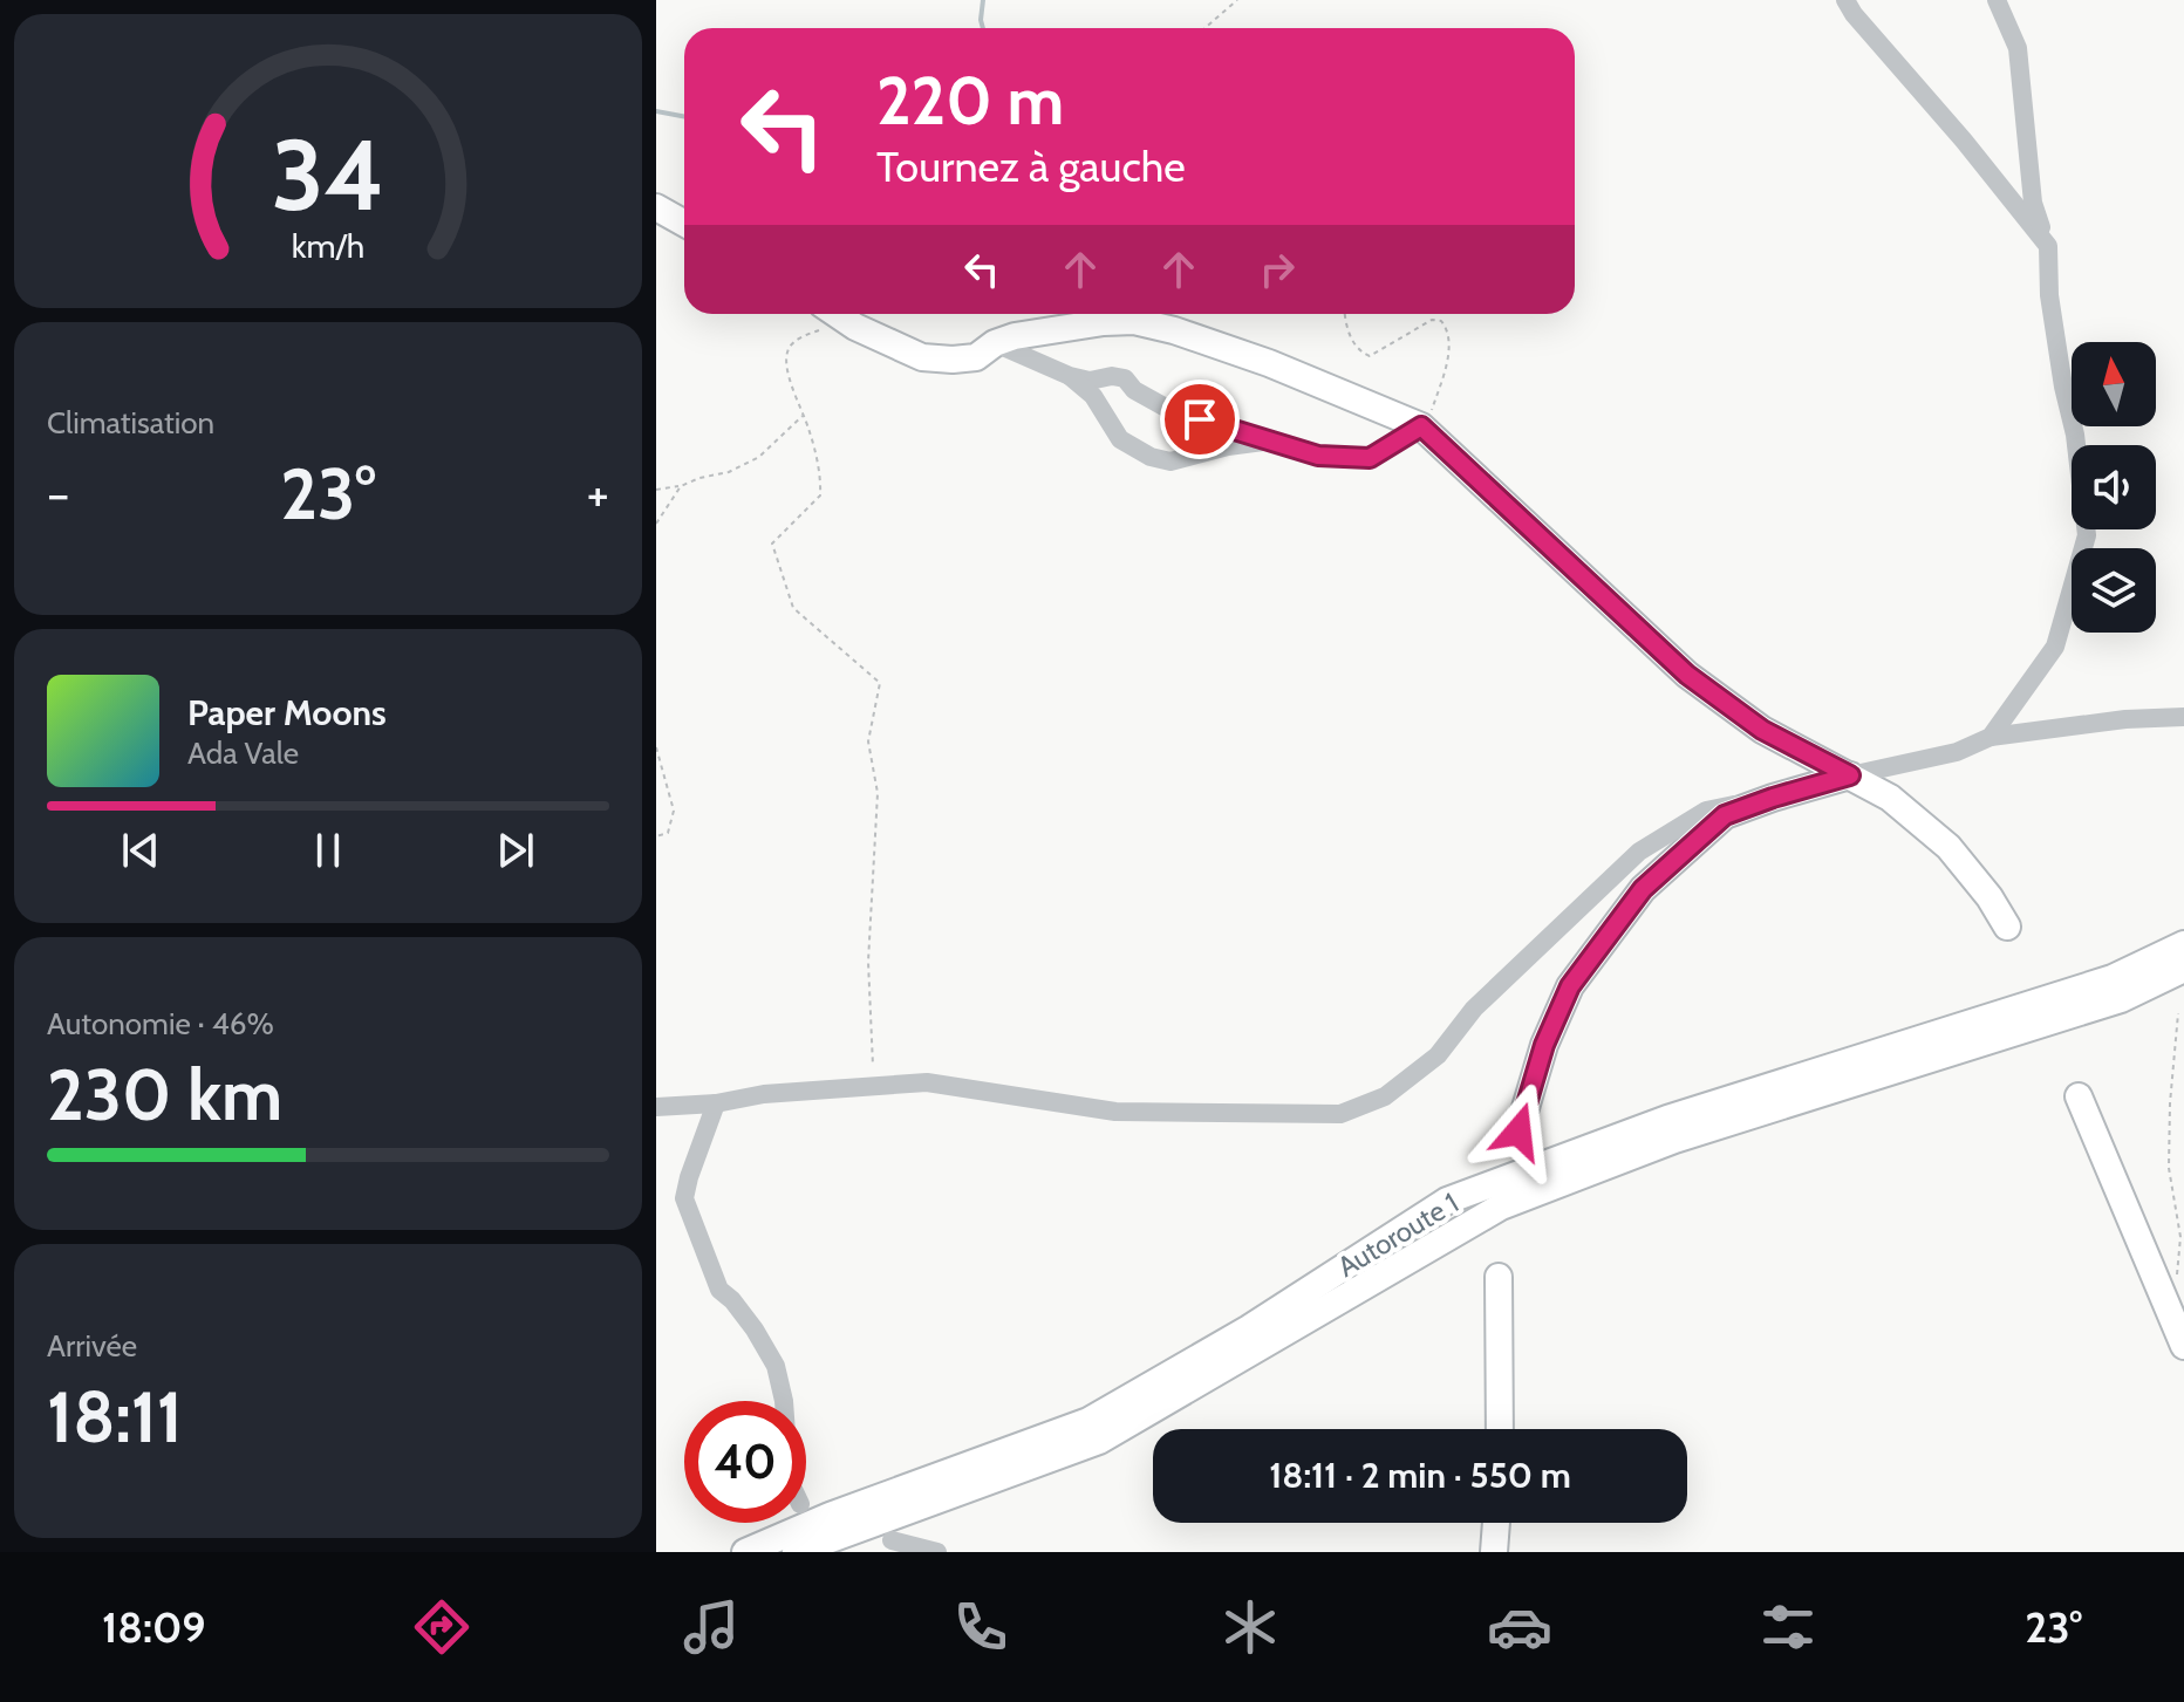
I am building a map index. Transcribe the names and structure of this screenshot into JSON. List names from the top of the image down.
{
  "streets": {
    "main road": ["Autoroute 1"]
  },
  "north": "top",
  "page": {
    "turn": ["220 m", "Tournez à gauche"],
    "tile": [
      "Climatisation",
      ["Autonomie · 46%", "230 km"],
      ["Arrivée", "18:11"]
    ],
    "heat": ["−", "23°", "+"],
    "song": ["Paper Moons", "Ada Vale"],
    "limit": "40",
    "trip": "18:11 · 2 min · 550 m",
    "tabs": ["18:09", "23°"],
    "gauge": ["34", "km/h"]
  }
}
